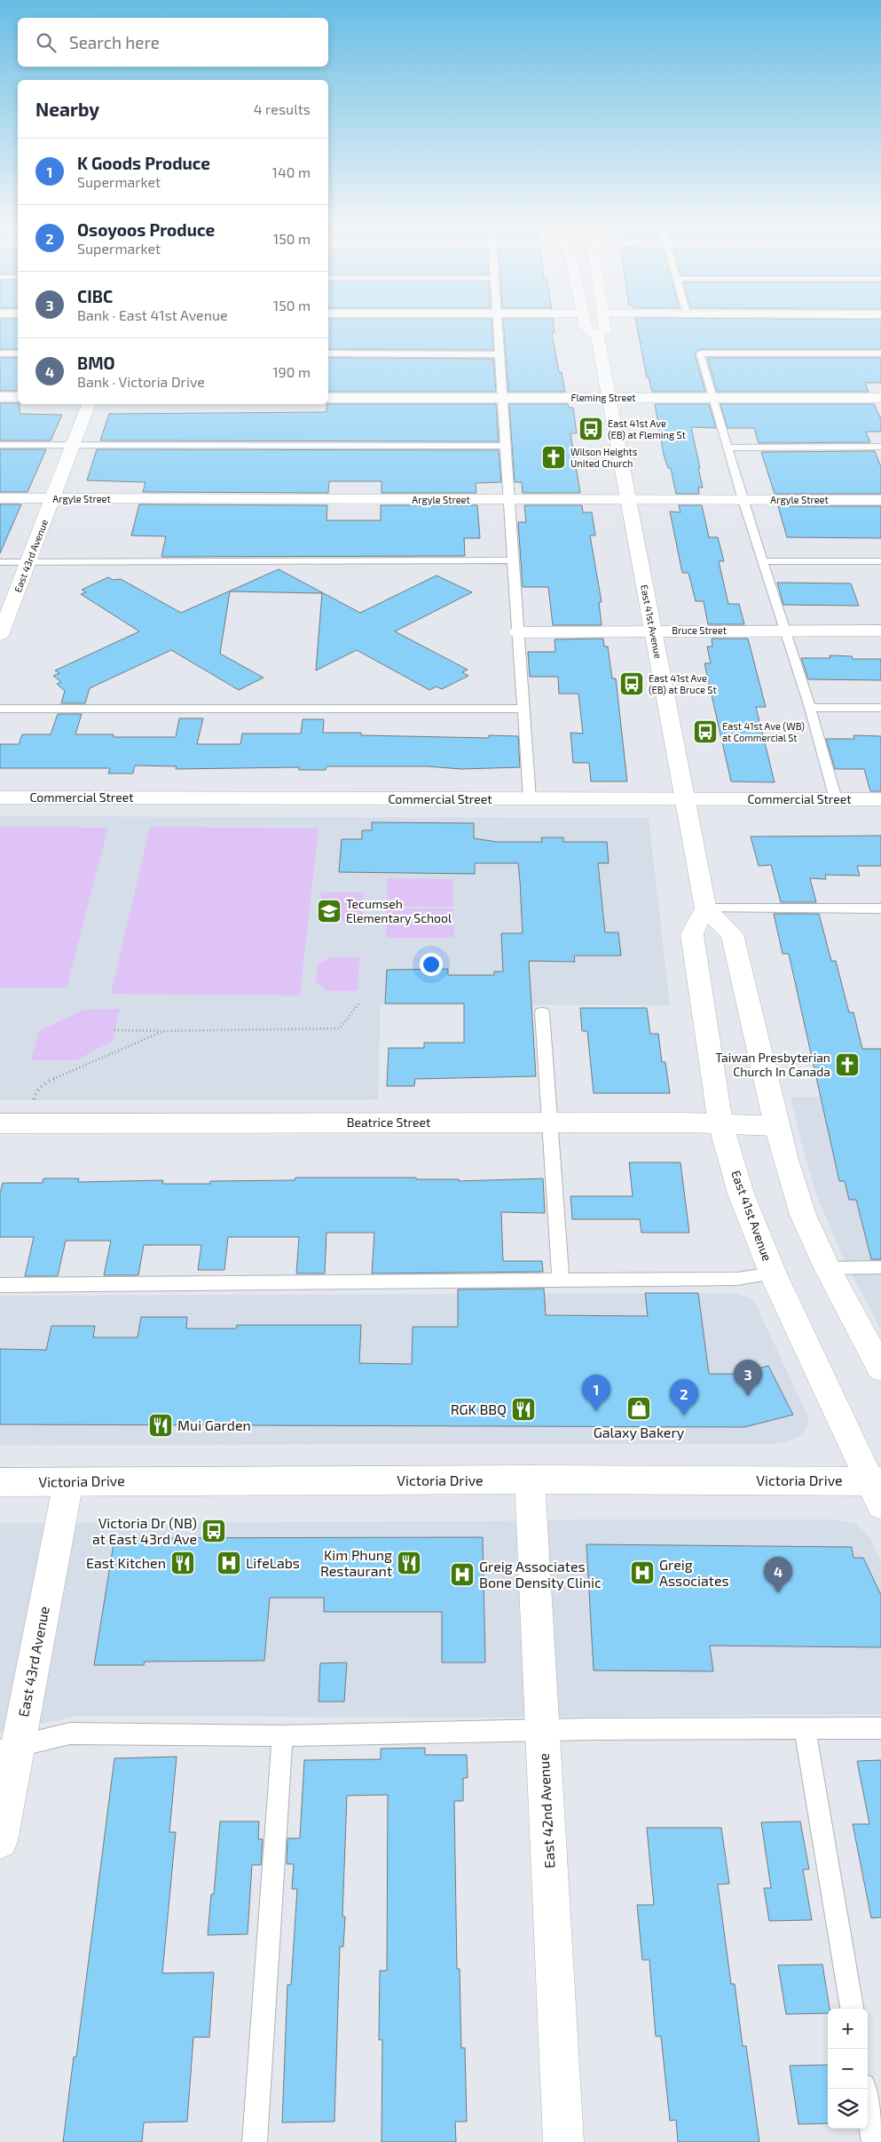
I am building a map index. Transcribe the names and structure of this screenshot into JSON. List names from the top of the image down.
{
  "streets": {
    "street": [
      "Fleming Street",
      "Argyle Street",
      "East 43rd Avenue",
      "East 41st Avenue",
      "Bruce Street",
      "Commercial Street",
      "Beatrice Street",
      "Victoria Drive",
      "East 42nd Avenue"
    ]
  },
  "crossings": [
    ["Fleming Street", "East 41st Avenue"],
    ["Argyle Street", "East 43rd Avenue"],
    ["Argyle Street", "East 41st Avenue"],
    ["East 43rd Avenue", "Victoria Drive"],
    ["East 41st Avenue", "Bruce Street"],
    ["East 41st Avenue", "Commercial Street"],
    ["East 41st Avenue", "Beatrice Street"],
    ["East 41st Avenue", "Victoria Drive"],
    ["Victoria Drive", "East 42nd Avenue"]
  ],
  "places": {
    "bus stop": [
      "East 41st Ave (EB) at Fleming St",
      "East 41st Ave (EB) at Bruce St",
      "East 41st Ave (WB) at Commercial St",
      "Victoria Dr (NB) at East 43rd Ave"
    ],
    "church": ["Wilson Heights United Church", "Taiwan Presbyterian Church In Canada"],
    "school or university": ["Tecumseh Elementary School"],
    "shop": ["Galaxy Bakery"],
    "restaurant": [
      "RGK BBQ",
      "Mui Garden",
      "East Kitchen",
      "Kim Phung Restaurant"
    ],
    "hospital": ["LifeLabs", "Greig Associates", "Greig Associates Bone Density Clinic"]
  },
  "page": {
    "search": "Search here",
    "heading": ["Nearby", "4 results"],
    "list": [
      {
        "mark": "1",
        "name": "K Goods Produce",
        "note": "Supermarket",
        "value": "140 m"
      },
      {
        "mark": "2",
        "name": "Osoyoos Produce",
        "note": "Supermarket",
        "value": "150 m"
      },
      {
        "mark": "3",
        "name": "CIBC",
        "note": "Bank · East 41st Avenue",
        "value": "150 m"
      },
      {
        "mark": "4",
        "name": "BMO",
        "note": "Bank · Victoria Drive",
        "value": "190 m"
      }
    ],
    "pins": [
      "3",
      "1",
      "2",
      "4"
    ],
    "map_buttons": ["+", "−"]
  }
}
